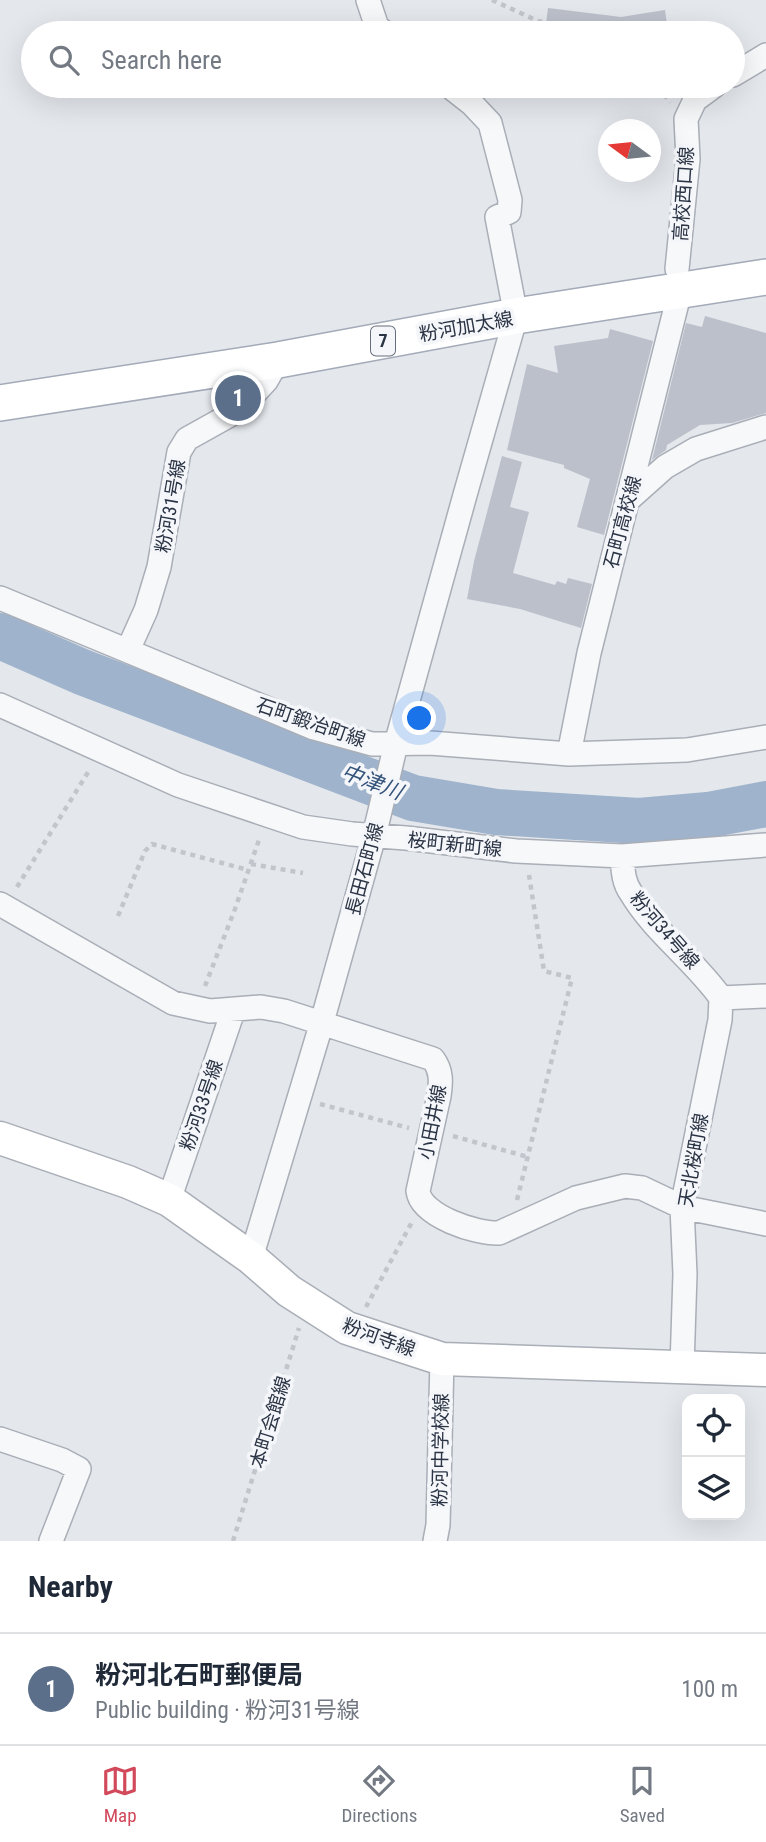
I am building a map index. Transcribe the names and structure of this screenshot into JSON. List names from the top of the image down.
{
  "streets": {
    "main road": ["粉河加太線", "7", "粉河寺線"],
    "street": [
      "高校西口線",
      "粉河31号線",
      "石町高校線",
      "石町鍛冶町線",
      "桜町新町線",
      "長田石町線",
      "粉河34号線",
      "粉河33号線",
      "小田井線",
      "天北桜町線",
      "粉河中学校線"
    ],
    "path": ["本町会館線"]
  },
  "crossings": [
    ["高校西口線", "粉河加太線"],
    ["高校西口線", "石町高校線"],
    ["粉河加太線", "粉河31号線"],
    ["粉河加太線", "石町高校線"],
    ["粉河加太線", "長田石町線"],
    ["粉河31号線", "石町鍛冶町線"],
    ["石町高校線", "石町鍛冶町線"],
    ["石町鍛冶町線", "長田石町線"],
    ["桜町新町線", "長田石町線"],
    ["桜町新町線", "粉河34号線"],
    ["長田石町線", "小田井線"],
    ["長田石町線", "粉河寺線"],
    ["粉河34号線", "天北桜町線"],
    ["粉河33号線", "小田井線"],
    ["粉河33号線", "粉河寺線"],
    ["天北桜町線", "粉河寺線"],
    ["粉河寺線", "本町会館線"],
    ["粉河寺線", "粉河中学校線"]
  ],
  "water": ["中津川"],
  "north": "left",
  "page": {
    "search": "Search here",
    "pins": "1",
    "heading": "Nearby",
    "list": [
      {
        "mark": "1",
        "name": "粉河北石町郵便局",
        "note": "Public building · 粉河31号線",
        "value": "100 m"
      }
    ],
    "nav": ["Map", "Directions", "Saved"]
  }
}
